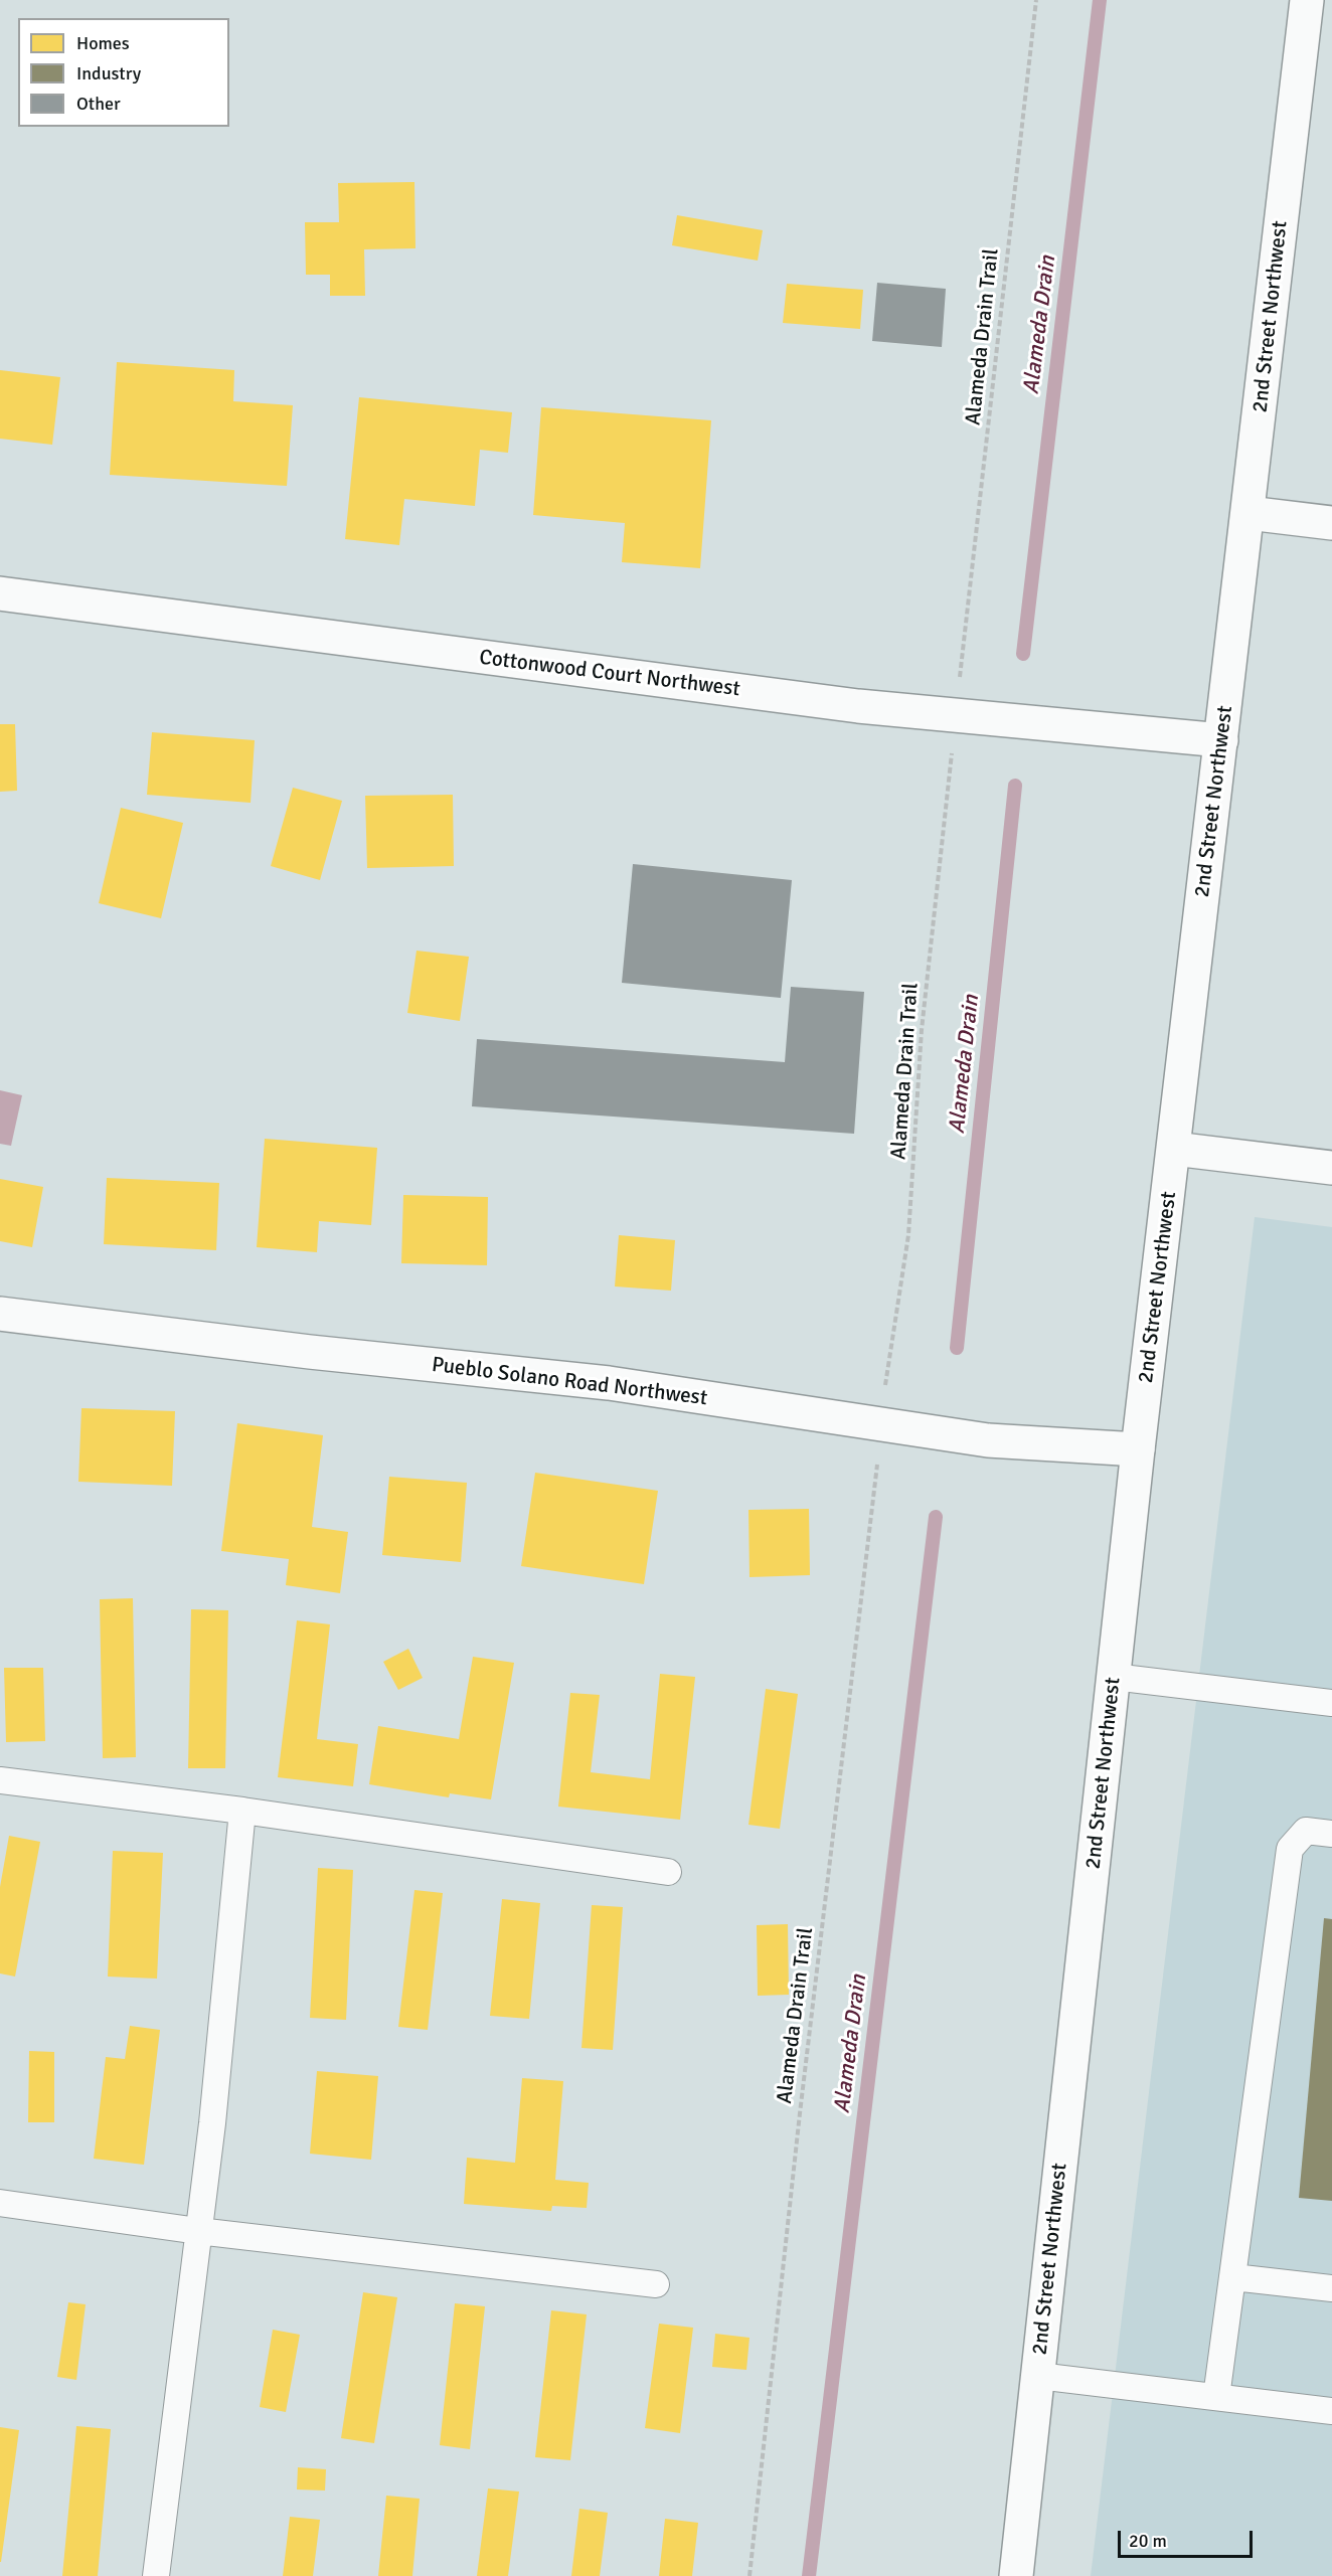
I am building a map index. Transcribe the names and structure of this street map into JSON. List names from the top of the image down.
{
  "streets": {
    "street": ["2nd Street Northwest", "Cottonwood Court Northwest", "Pueblo Solano Road Northwest"],
    "path": ["Alameda Drain Trail"]
  },
  "crossings": [
    ["2nd Street Northwest", "Cottonwood Court Northwest"],
    ["2nd Street Northwest", "Pueblo Solano Road Northwest"]
  ],
  "water": ["Alameda Drain"],
  "legend": ["Homes", "Industry", "Other"],
  "scale_bar": "20 m"
}
